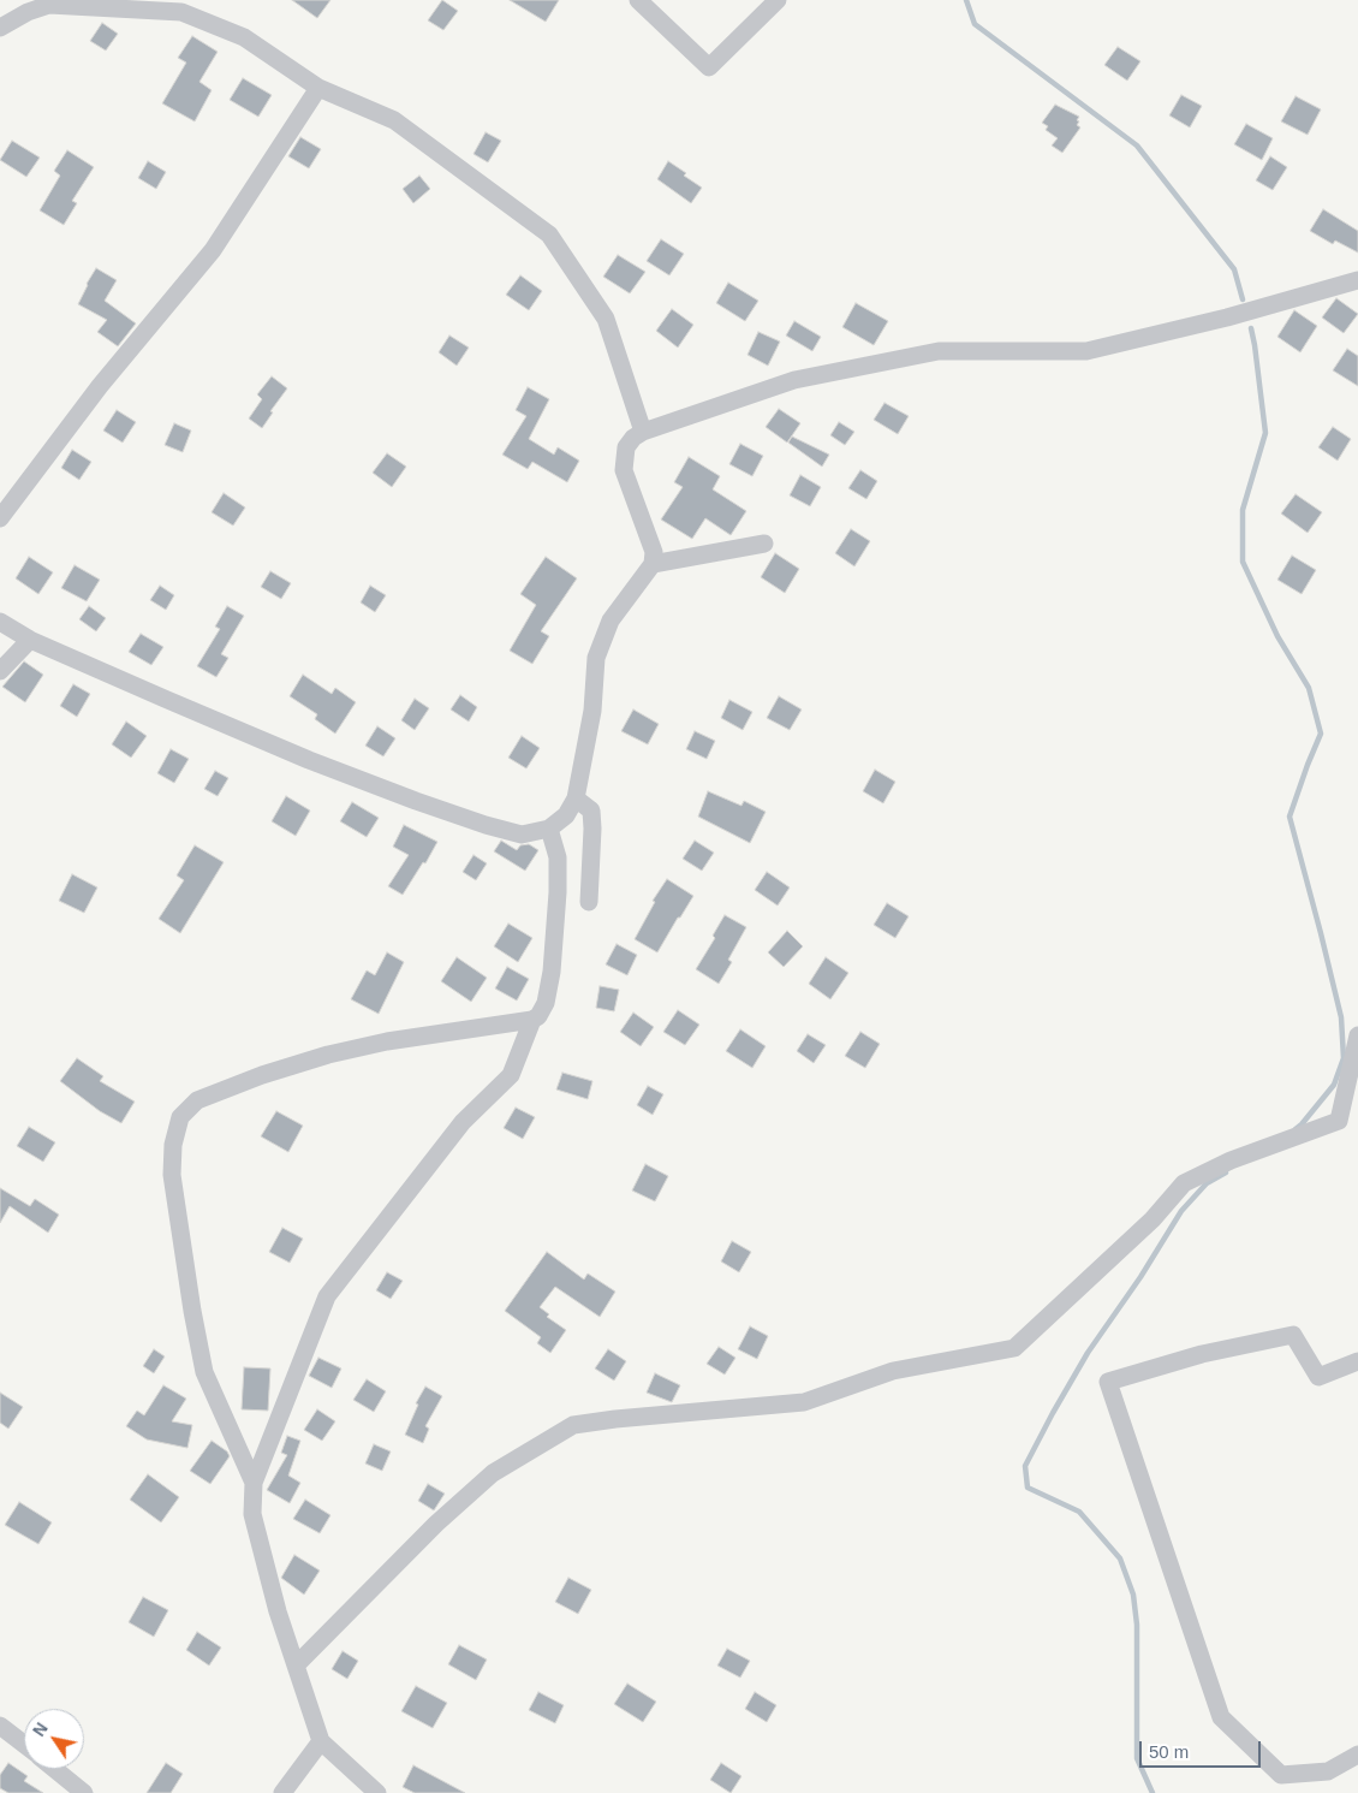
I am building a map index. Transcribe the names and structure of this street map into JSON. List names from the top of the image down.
{
  "scale_bar": "50 m",
  "north": "top left"
}
